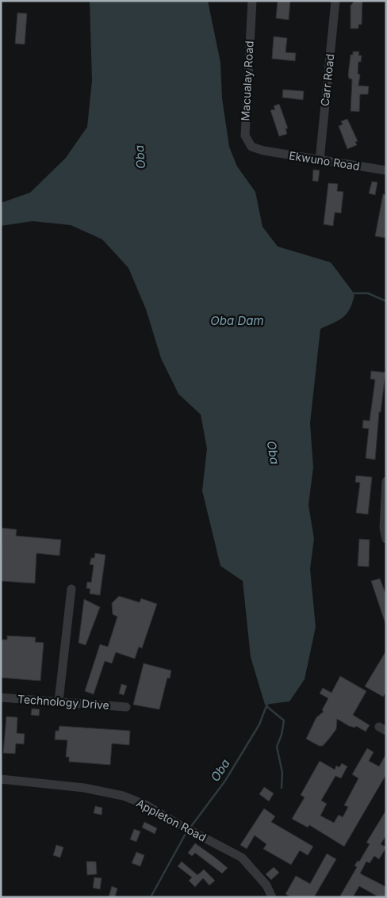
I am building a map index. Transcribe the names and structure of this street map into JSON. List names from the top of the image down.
{
  "streets": {
    "street": [
      "Carr Road",
      "Macualay Road",
      "Ekwuno Road",
      "Technology Drive",
      "Appleton Road"
    ]
  },
  "crossings": [
    ["Carr Road", "Ekwuno Road"],
    ["Macualay Road", "Ekwuno Road"]
  ],
  "water": ["Oba", "Oba Dam"]
}
